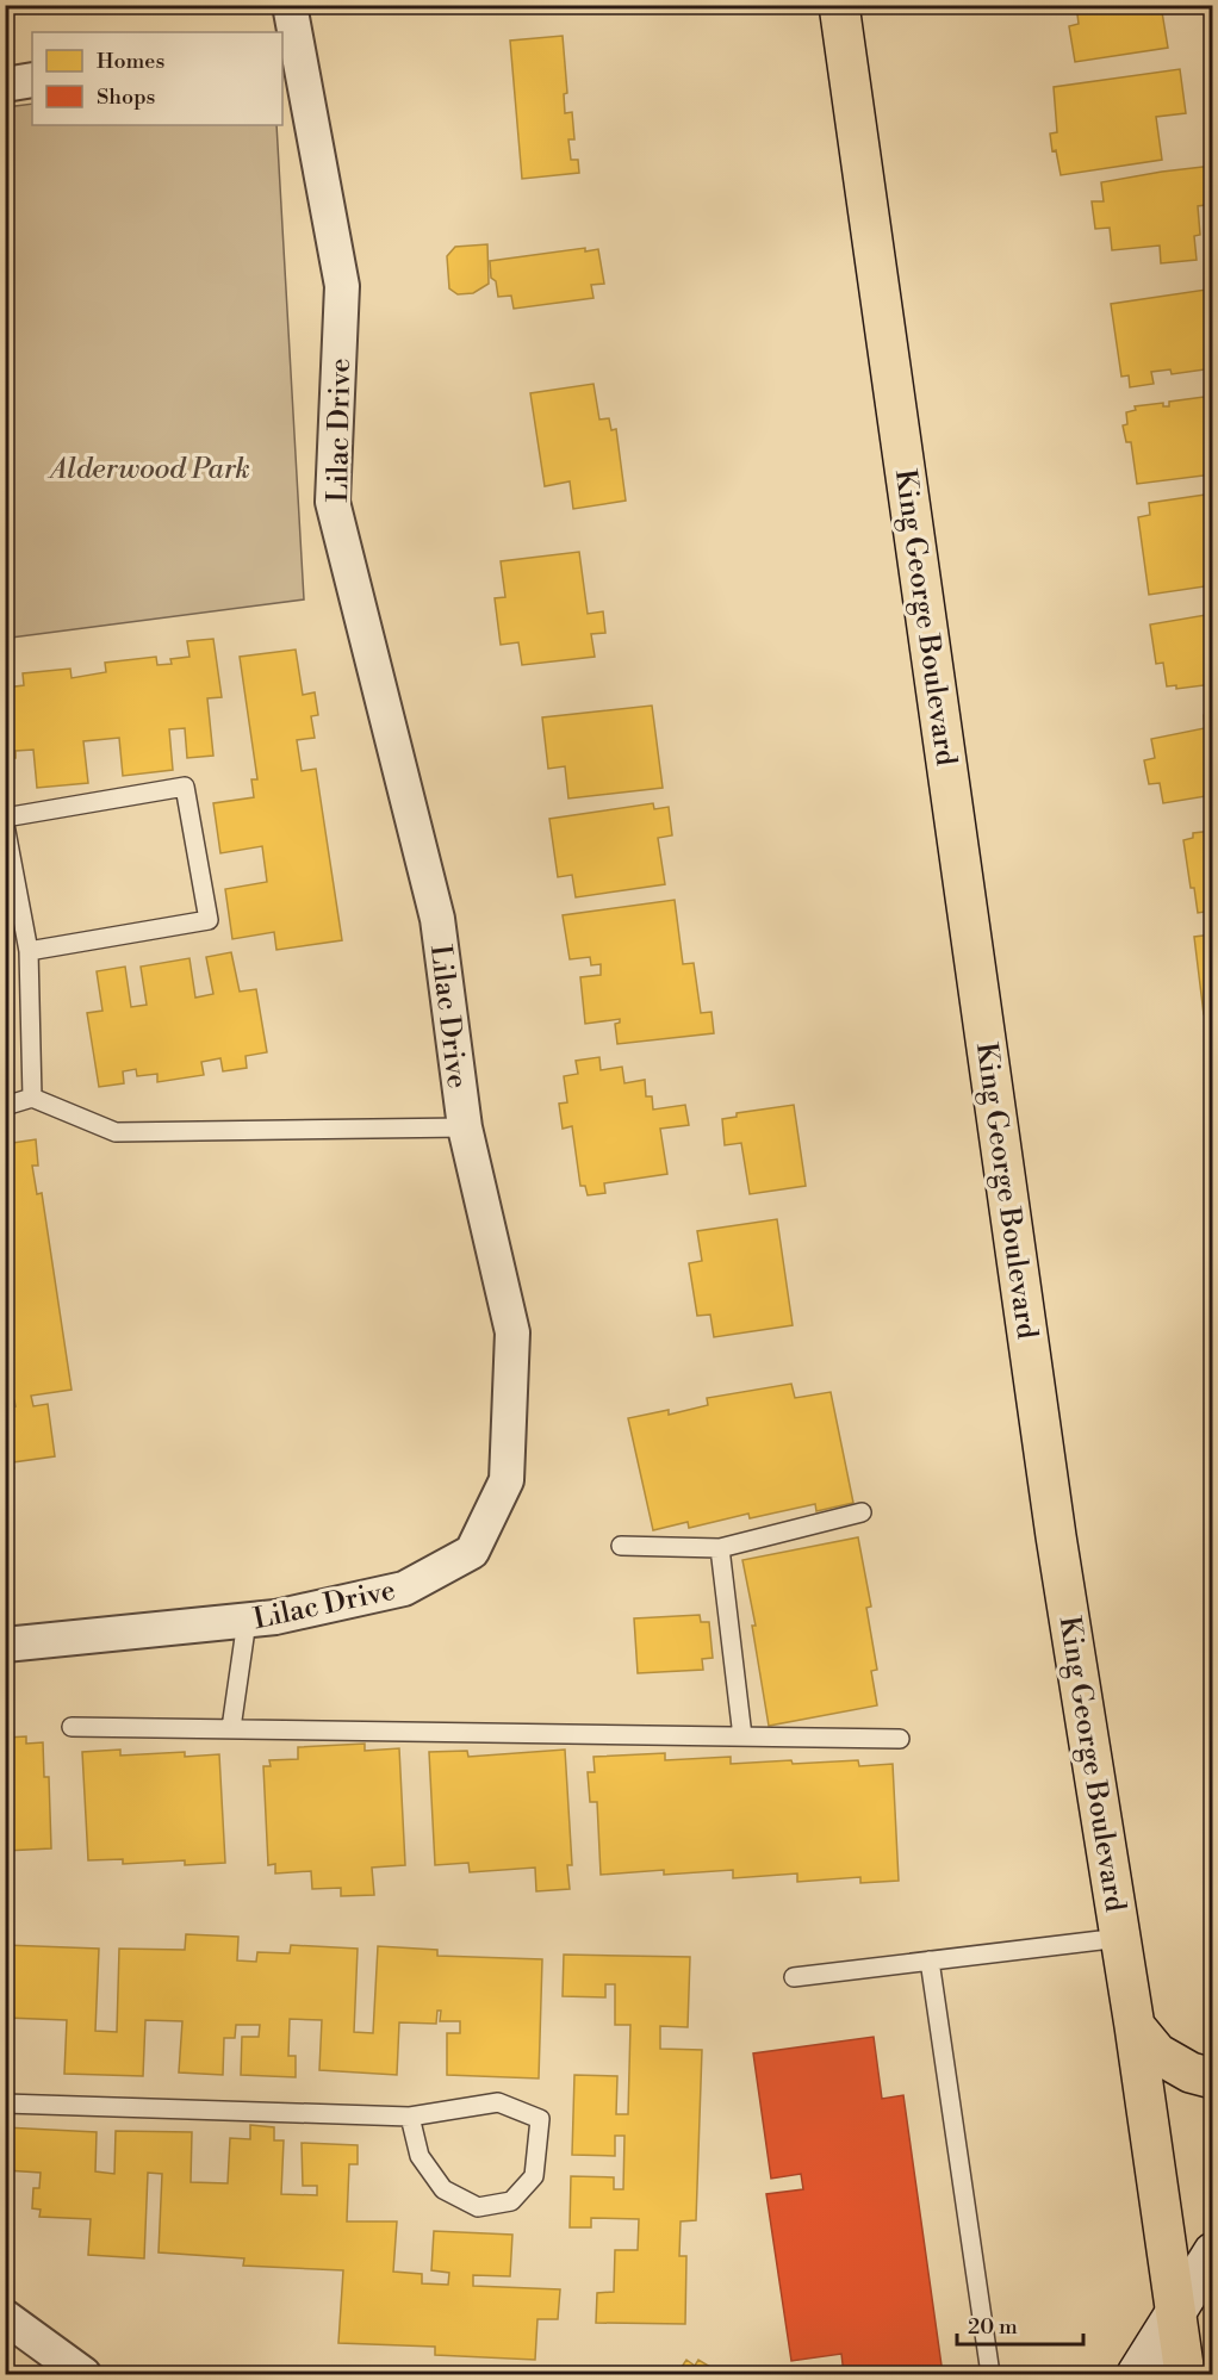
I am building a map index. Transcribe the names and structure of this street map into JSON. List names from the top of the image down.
{
  "streets": {
    "main road": ["King George Boulevard"],
    "street": ["Lilac Drive"]
  },
  "parks": ["Alderwood Park"],
  "legend": ["Homes", "Shops"],
  "scale_bar": "20 m"
}
